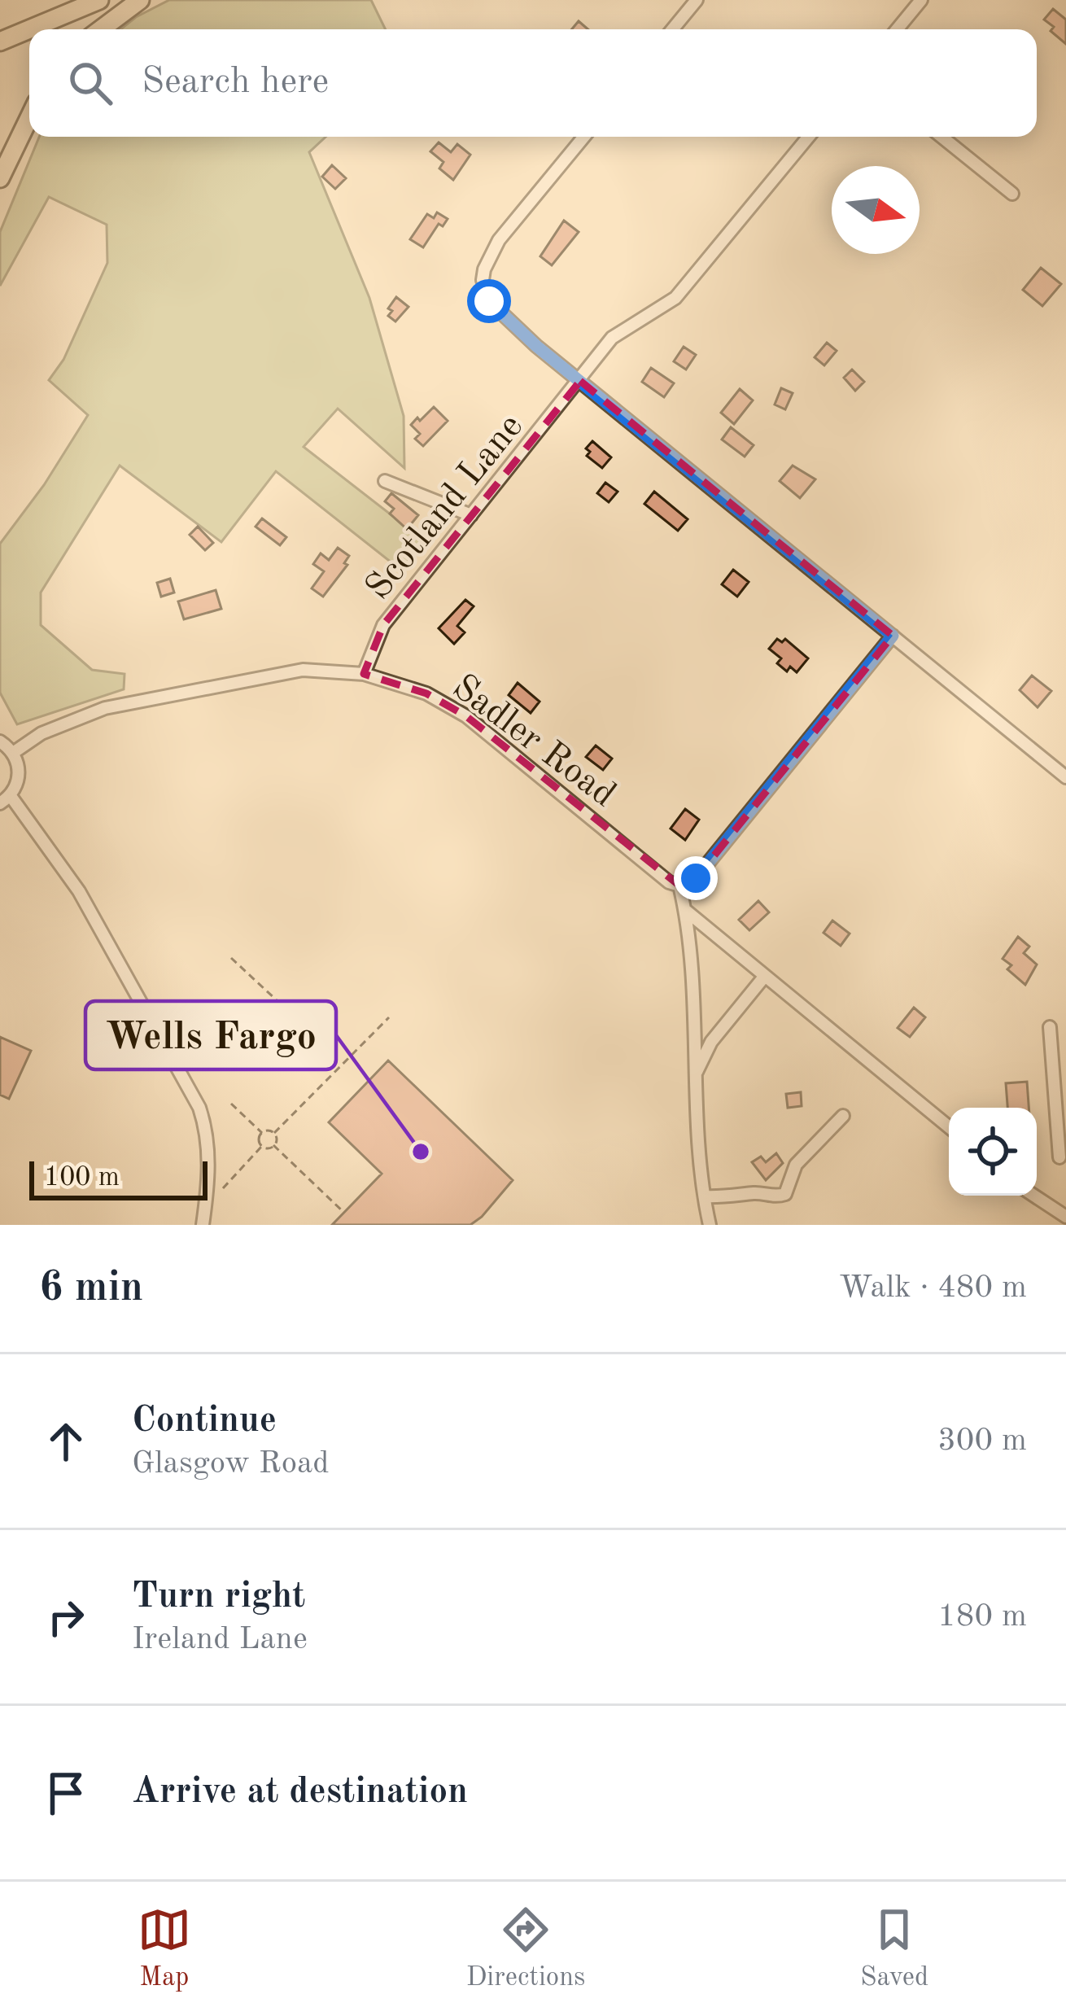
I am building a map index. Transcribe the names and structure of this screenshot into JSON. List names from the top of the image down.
{
  "streets": {
    "street": ["Scotland Lane", "Sadler Road"]
  },
  "crossings": [
    ["Scotland Lane", "Sadler Road"]
  ],
  "places": ["Wells Fargo"],
  "scale_bar": "100 m",
  "north": "right",
  "page": {
    "search": "Search here",
    "scale": "100 m",
    "heading": ["6 min", "Walk · 480 m"],
    "list": [
      ["Continue", "Glasgow Road", "300 m"],
      ["Turn right", "Ireland Lane", "180 m"],
      "Arrive at destination"
    ],
    "nav": ["Map", "Directions", "Saved"]
  }
}
